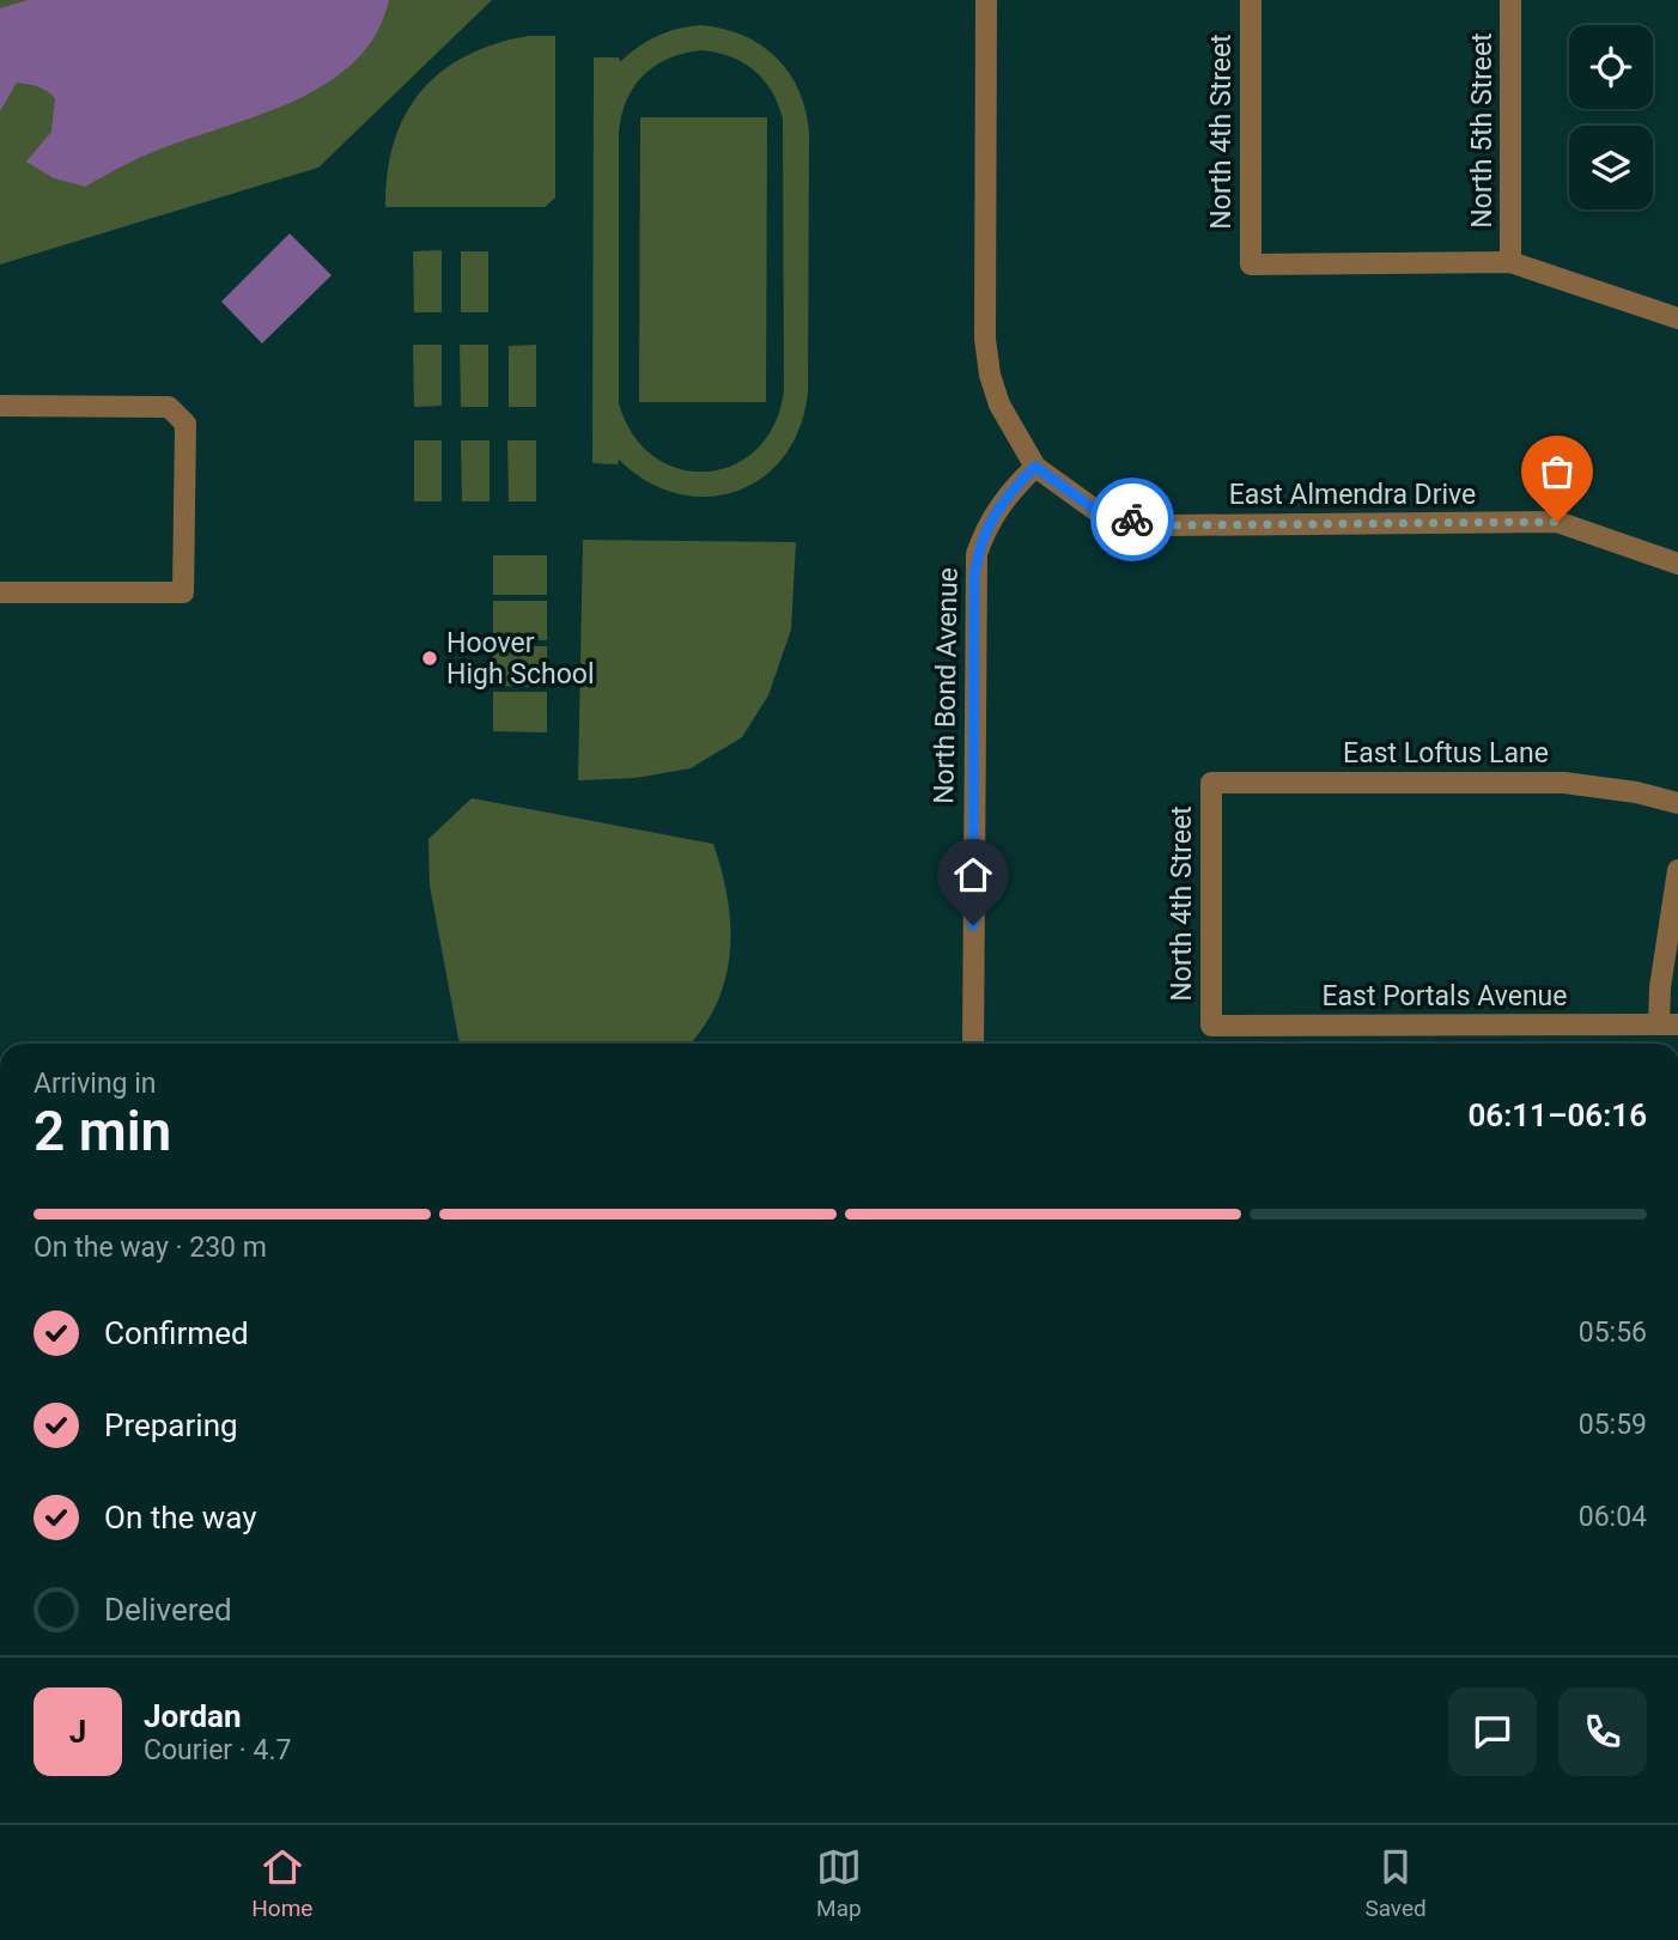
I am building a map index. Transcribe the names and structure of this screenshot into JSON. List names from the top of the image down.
{
  "streets": {
    "street": [
      "North 5th Street",
      "North 4th Street",
      "East Almendra Drive",
      "North Bond Avenue",
      "East Loftus Lane",
      "East Portals Avenue"
    ]
  },
  "crossings": [
    ["North 5th Street", "North 4th Street"],
    ["North 4th Street", "East Loftus Lane"],
    ["North 4th Street", "East Portals Avenue"],
    ["East Almendra Drive", "North Bond Avenue"]
  ],
  "places": ["Hoover High School"],
  "page": {
    "heading": ["2 min", "Arriving in", "06:11–06:16"],
    "panel": ["Jordan", "Courier · 4.7"],
    "bar": "On the way · 230 m",
    "list": [
      ["Confirmed", "05:56"],
      ["Preparing", "05:59"],
      ["On the way", "06:04"],
      "Delivered"
    ],
    "round": "J",
    "tabs": ["Home", "Map", "Saved"]
  }
}
